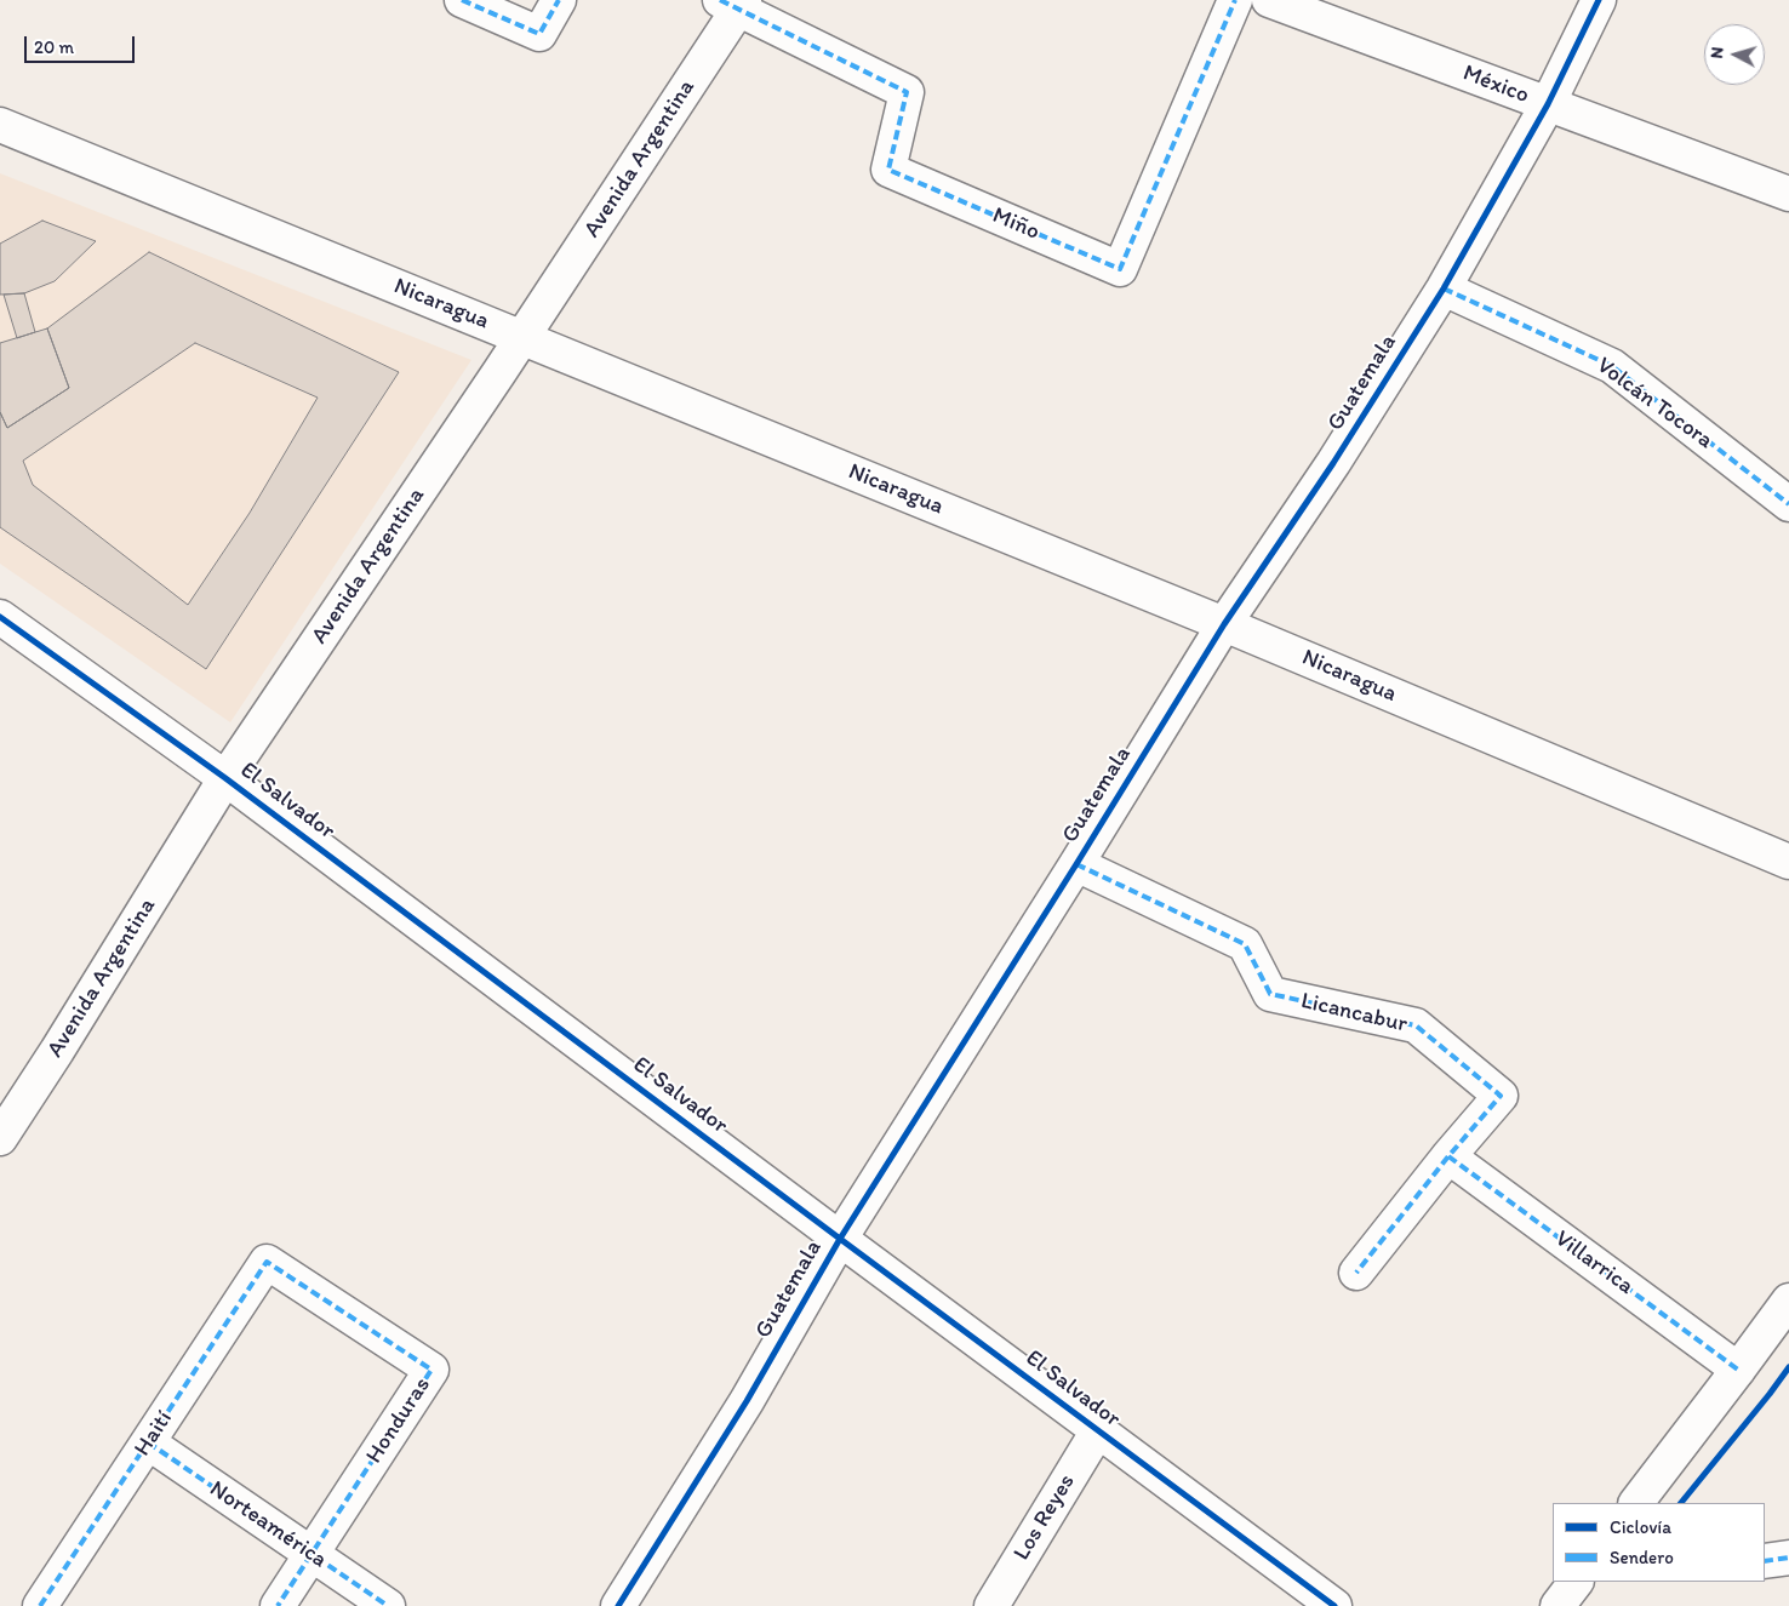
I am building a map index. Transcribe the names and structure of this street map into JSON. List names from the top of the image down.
{
  "streets": {
    "street": [
      "México",
      "Avenida Argentina",
      "Miño",
      "Nicaragua",
      "Guatemala",
      "Volcán Tocora",
      "El Salvador",
      "Licancabur",
      "Villarrica",
      "Honduras",
      "Haití",
      "Los Reyes",
      "Norteamérica"
    ]
  },
  "crossings": [
    ["México", "Guatemala"],
    ["Avenida Argentina", "Miño"],
    ["Avenida Argentina", "Nicaragua"],
    ["Avenida Argentina", "El Salvador"],
    ["Nicaragua", "Guatemala"],
    ["Guatemala", "Volcán Tocora"],
    ["Guatemala", "El Salvador"],
    ["Guatemala", "Licancabur"],
    ["El Salvador", "Los Reyes"],
    ["Licancabur", "Villarrica"],
    ["Honduras", "Haití"],
    ["Honduras", "Norteamérica"],
    ["Haití", "Norteamérica"]
  ],
  "legend": ["Ciclovía", "Sendero"],
  "scale_bar": "20 m",
  "north": "left"
}
